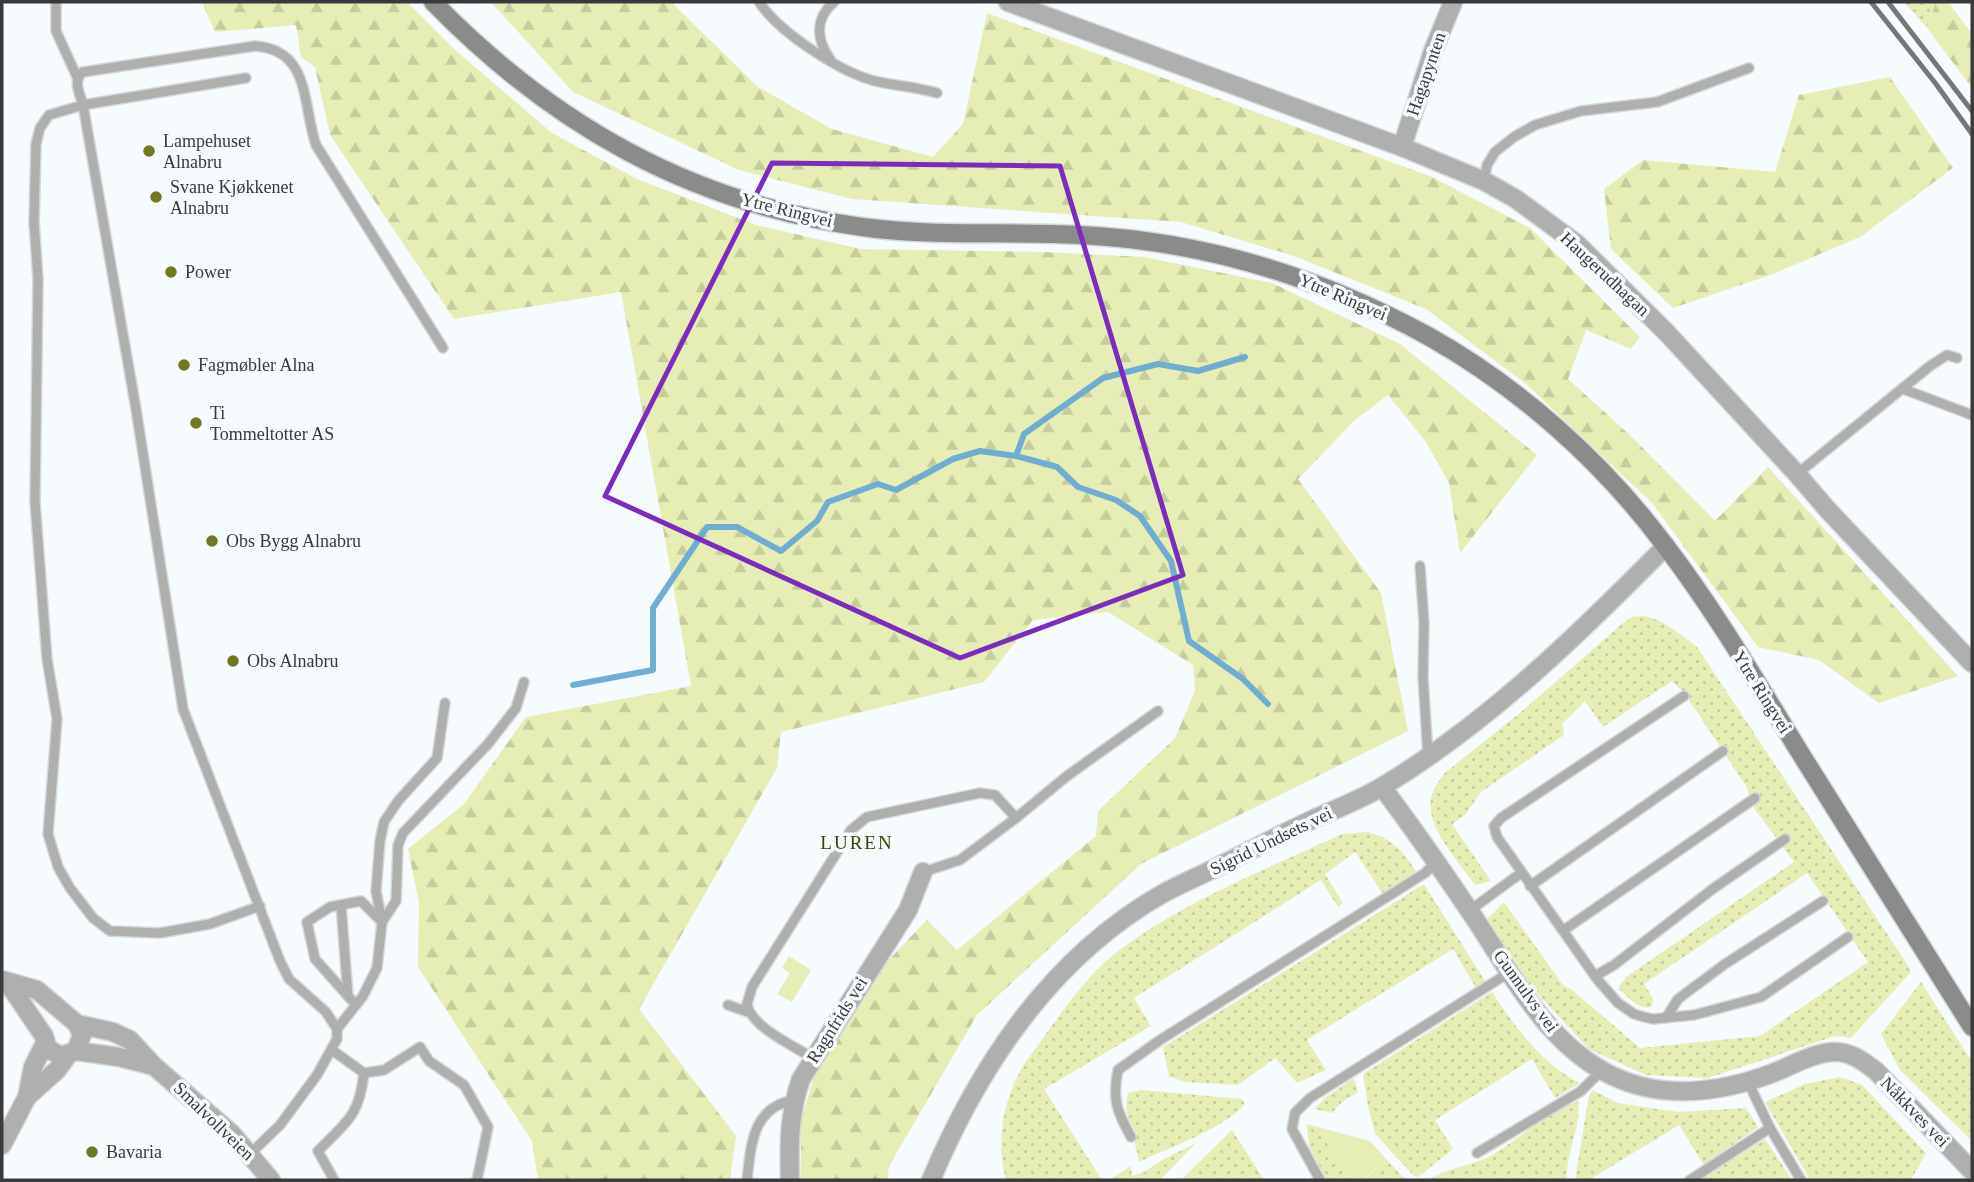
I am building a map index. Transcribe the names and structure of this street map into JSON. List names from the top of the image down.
{
  "streets": {
    "main road": ["Ytre Ringvei"],
    "street": [
      "Hagapynten",
      "Haugerudhagan",
      "Sigrid Undsets vei",
      "Gunnulvs vei",
      "Ragnfrids vei",
      "Nåkkves vei",
      "Smalvollveien"
    ]
  },
  "crossings": [
    ["Hagapynten", "Haugerudhagan"],
    ["Ytre Ringvei", "Sigrid Undsets vei"],
    ["Sigrid Undsets vei", "Gunnulvs vei"],
    ["Gunnulvs vei", "Nåkkves vei"]
  ],
  "districts": ["LUREN"],
  "places": [
    "Lampehuset Alnabru",
    "Svane Kjøkkenet Alnabru",
    "Power",
    "Fagmøbler Alna",
    "Ti Tommeltotter AS",
    "Obs Bygg Alnabru",
    "Obs Alnabru",
    "Bavaria"
  ]
}
